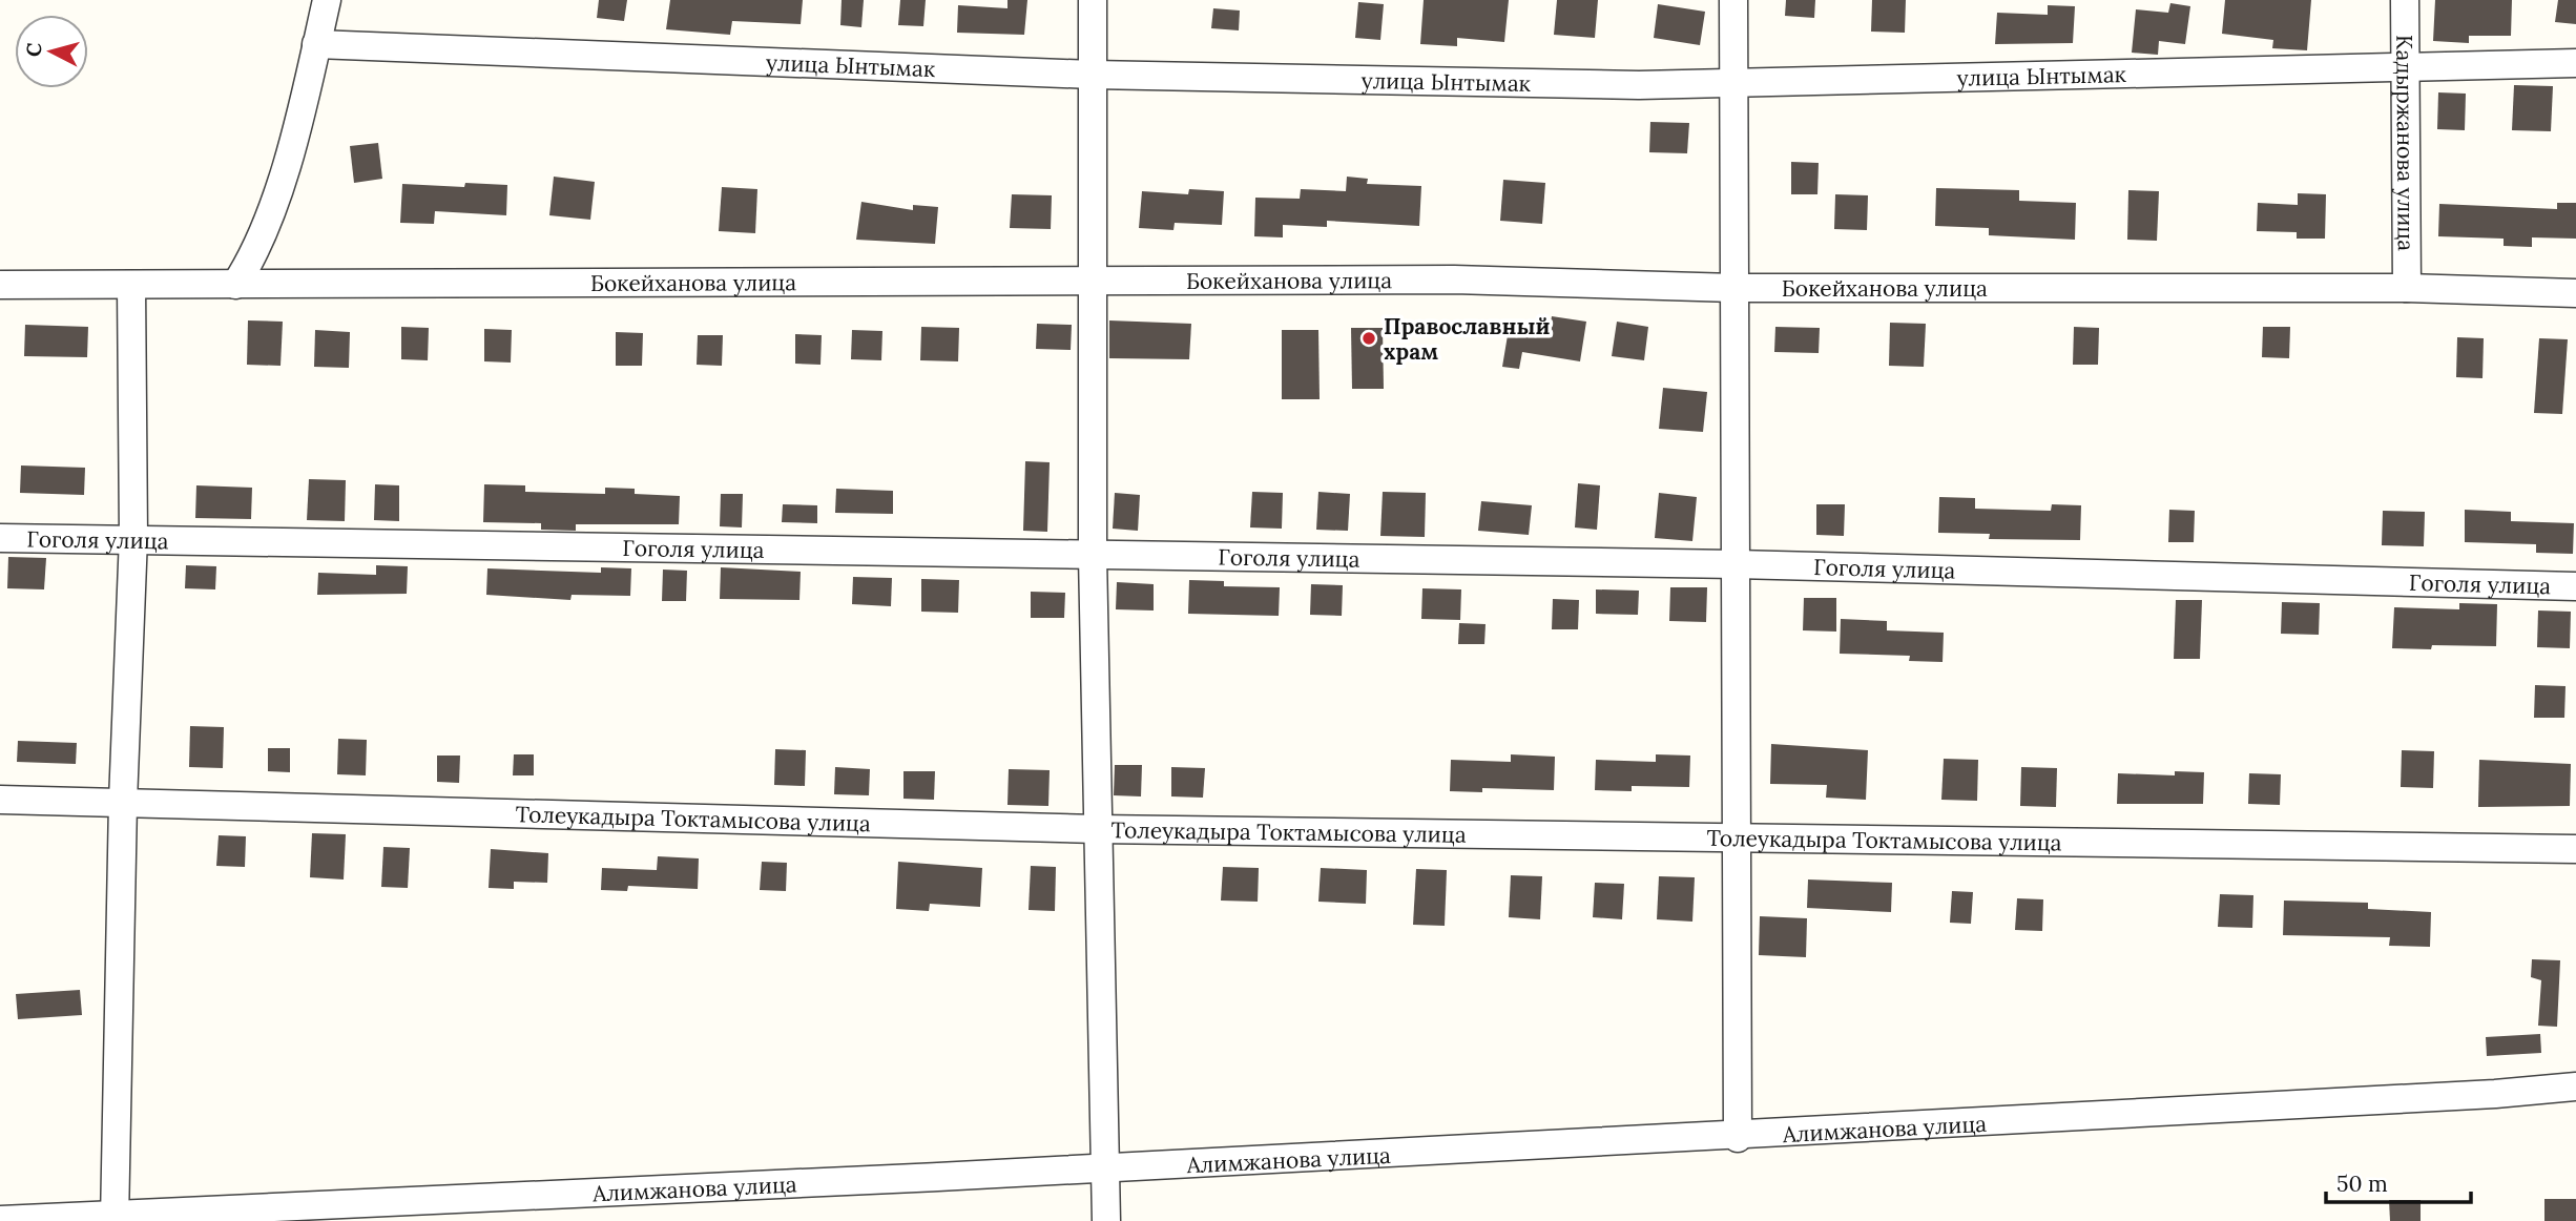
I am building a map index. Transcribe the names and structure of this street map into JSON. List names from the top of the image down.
{
  "streets": {
    "street": [
      "улица Ынтымак",
      "Кадыржанова улица",
      "Бокейханова улица",
      "Гоголя улица",
      "Толеукадыра Токтамысова улица",
      "Алимжанова улица"
    ]
  },
  "crossings": [
    ["улица Ынтымак", "Кадыржанова улица"],
    ["Кадыржанова улица", "Бокейханова улица"]
  ],
  "places": ["Православный храм"],
  "scale_bar": "50 m",
  "north": "left"
}
